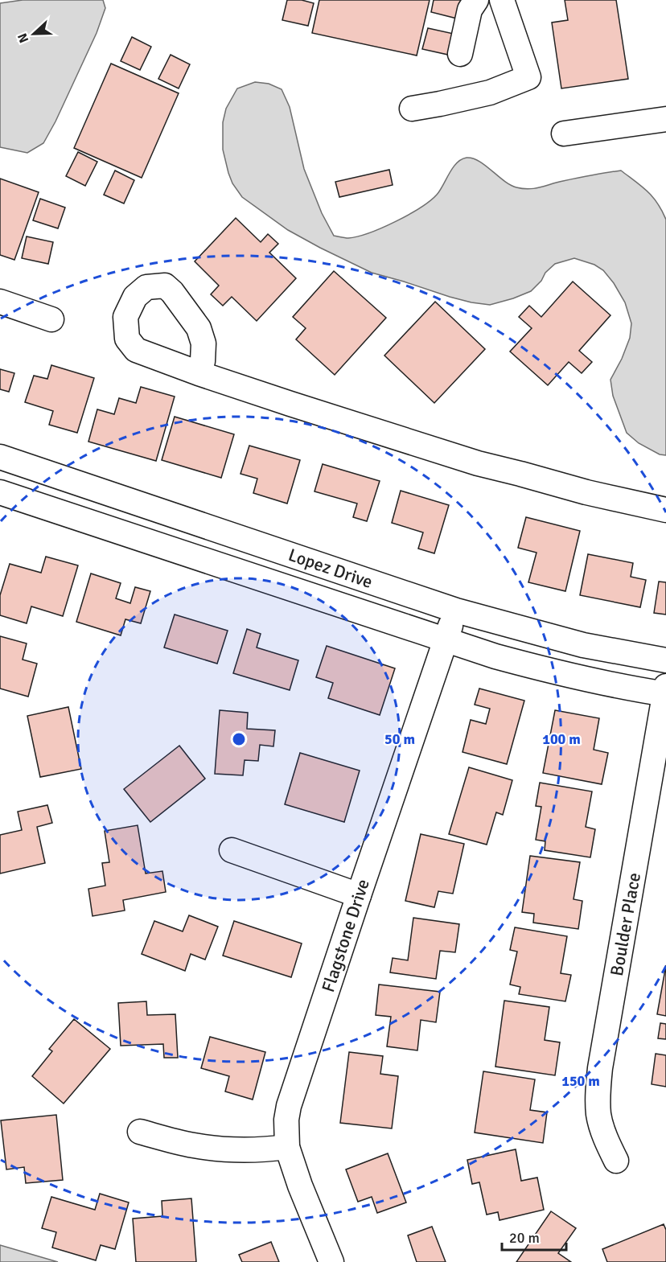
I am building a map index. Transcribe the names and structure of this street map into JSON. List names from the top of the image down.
{
  "streets": {
    "street": ["Lopez Drive", "Boulder Place", "Flagstone Drive"]
  },
  "crossings": [
    ["Lopez Drive", "Boulder Place"],
    ["Lopez Drive", "Flagstone Drive"]
  ],
  "scale_bar": "20 m",
  "north": "left",
  "rings": ["50 m", "100 m", "150 m"]
}
